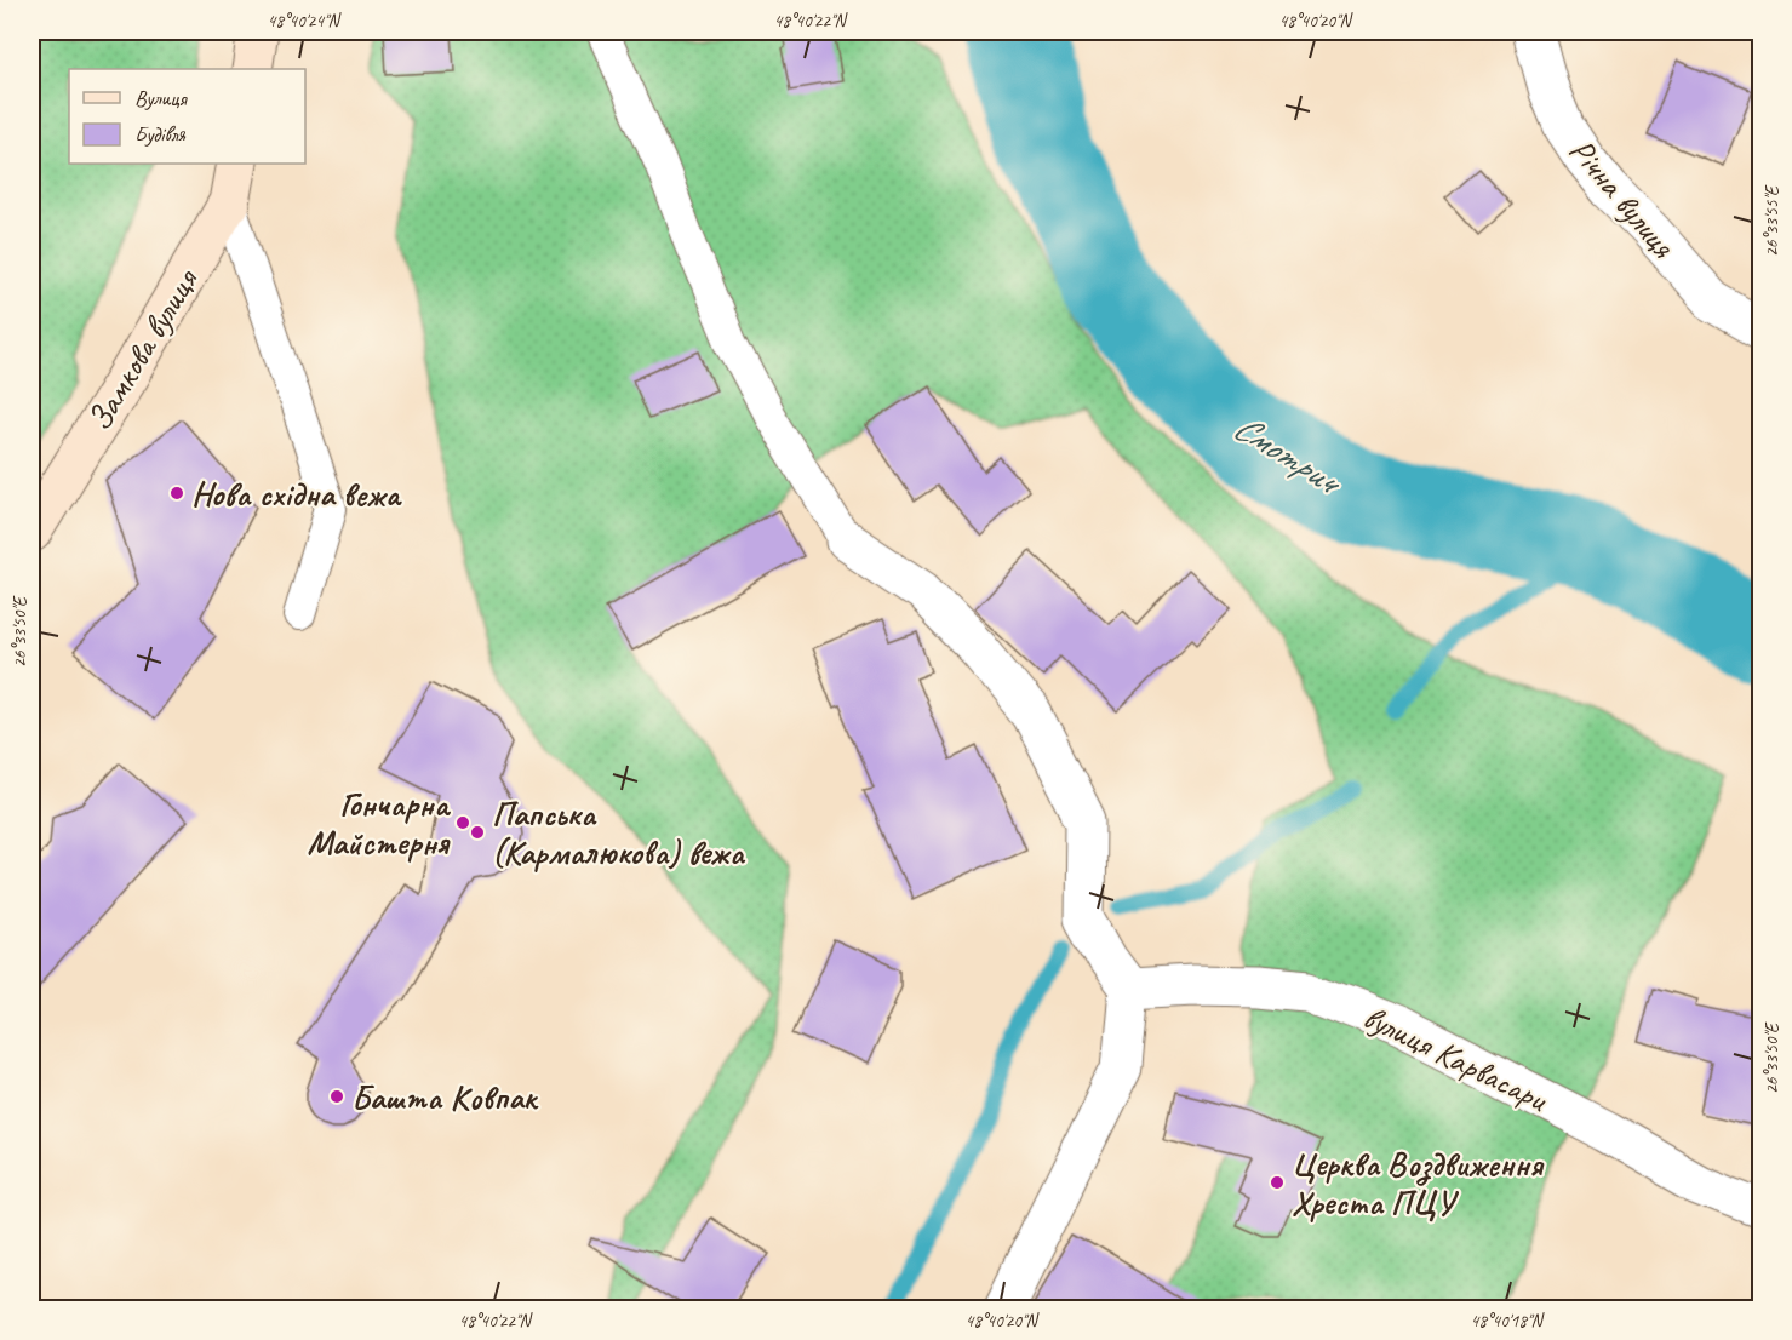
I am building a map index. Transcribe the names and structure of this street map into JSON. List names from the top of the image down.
{
  "streets": {
    "main road": ["Замкова вулиця"],
    "street": ["Річна вулиця", "вулиця Карвасари"]
  },
  "water": ["Смотрич"],
  "places": [
    "Нова східна вежа",
    "Гончарна Майстерня",
    "Папська (Кармалюкова) вежа",
    "Башта Ковпак",
    "Церква Воздвиження Хреста ПЦУ"
  ],
  "legend": ["Вулиця", "Будівля"],
  "coordinates": [
    "48°40'24\"N",
    "48°40'22\"N",
    "48°40'20\"N",
    "26°33'55\"E",
    "26°33'50\"E",
    "48°40'18\"N"
  ]
}
